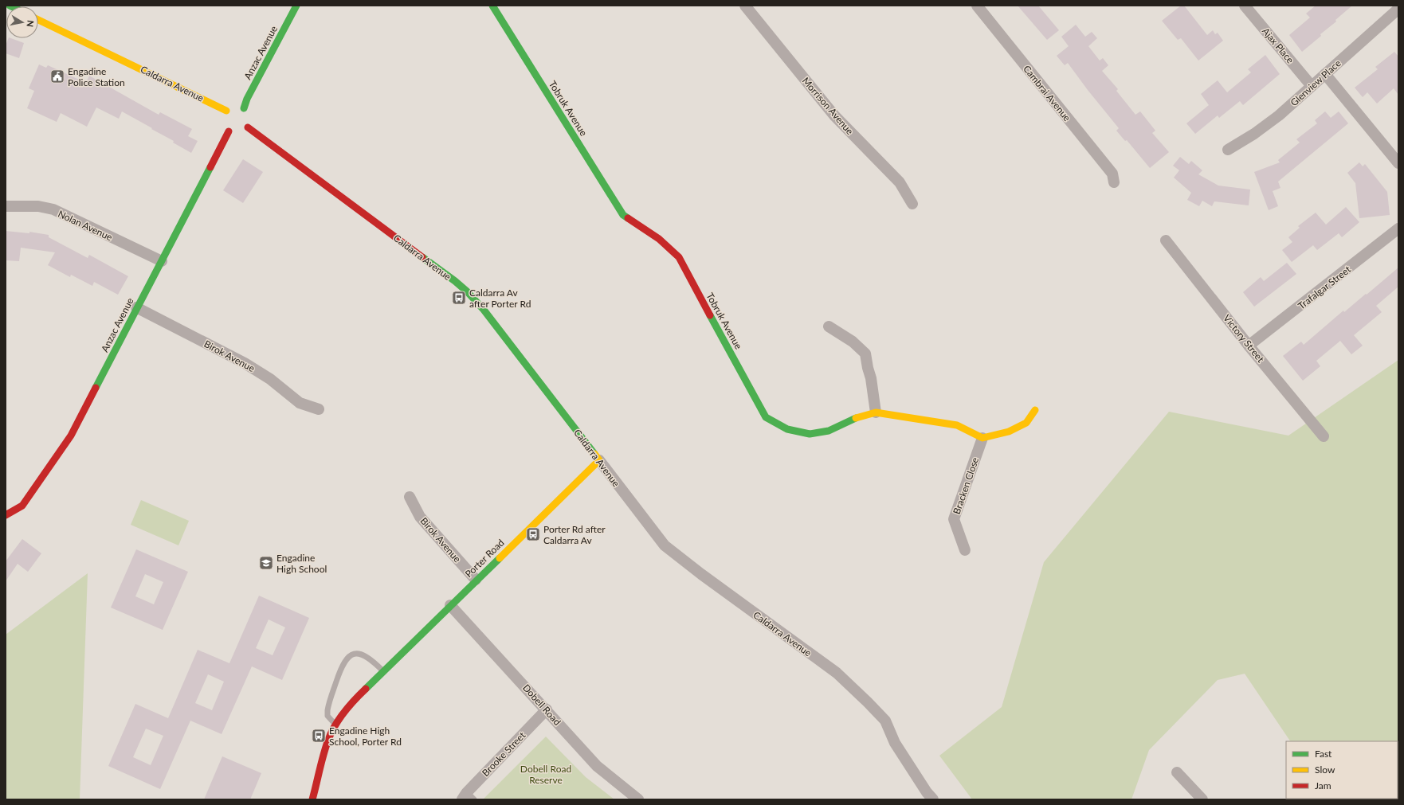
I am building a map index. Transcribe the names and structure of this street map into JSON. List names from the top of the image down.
{
  "streets": {
    "street": [
      "Ajax Place",
      "Anzac Avenue",
      "Glenview Place",
      "Caldarra Avenue",
      "Cambrai Avenue",
      "Morrison Avenue",
      "Tobruk Avenue",
      "Nolan Avenue",
      "Trafalgar Street",
      "Victory Street",
      "Birok Avenue",
      "Bracken Close",
      "Porter Road",
      "Dobell Road",
      "Brooke Street"
    ]
  },
  "crossings": [
    ["Ajax Place", "Glenview Place"],
    ["Anzac Avenue", "Caldarra Avenue"],
    ["Anzac Avenue", "Nolan Avenue"],
    ["Anzac Avenue", "Birok Avenue"],
    ["Caldarra Avenue", "Porter Road"],
    ["Tobruk Avenue", "Bracken Close"],
    ["Trafalgar Street", "Victory Street"],
    ["Birok Avenue", "Porter Road"],
    ["Porter Road", "Dobell Road"],
    ["Dobell Road", "Brooke Street"]
  ],
  "parks": ["Dobell Road Reserve"],
  "places": {
    "public building": ["Engadine Police Station"],
    "bus stop": ["Caldarra Av after Porter Rd", "Porter Rd after Caldarra Av", "Engadine High School, Porter Rd"],
    "school or university": ["Engadine High School"]
  },
  "legend": ["Fast", "Slow", "Jam"],
  "north": "right"
}
